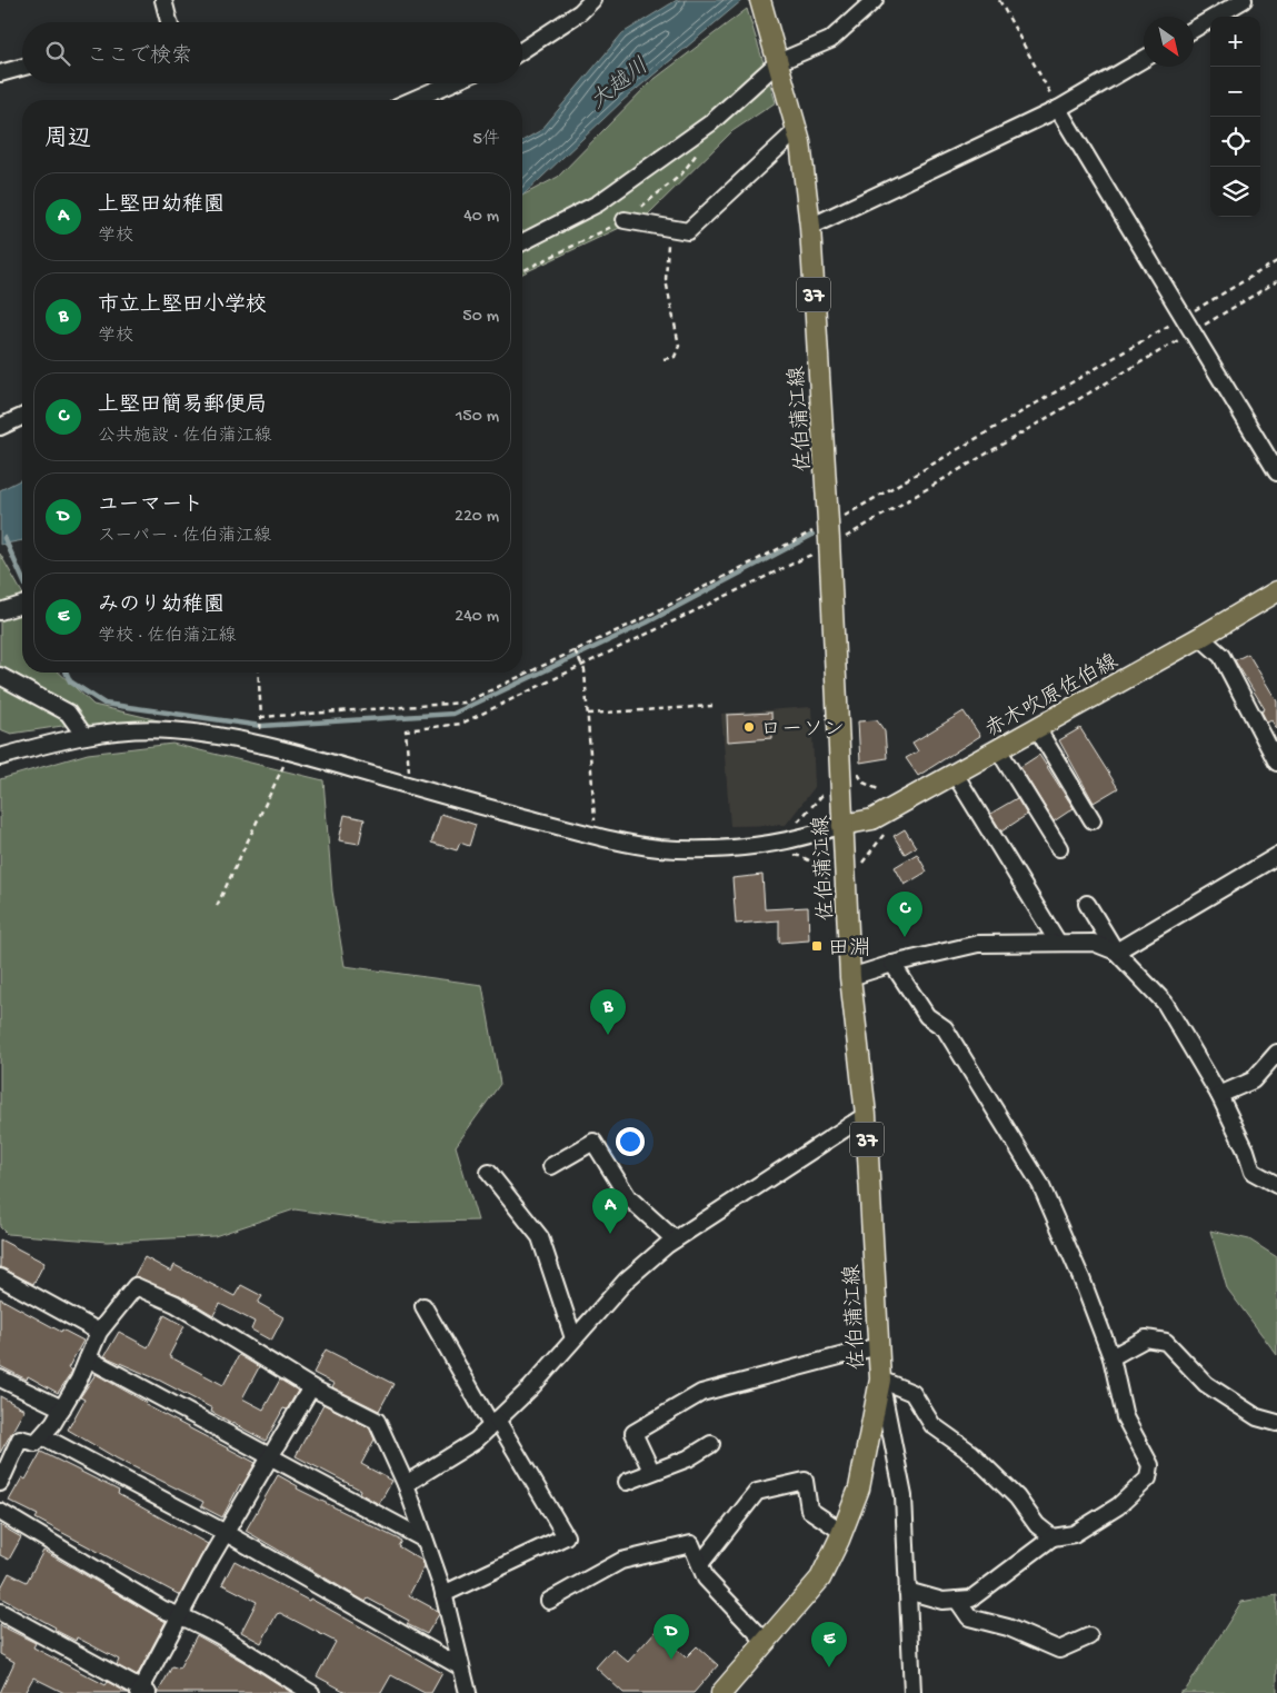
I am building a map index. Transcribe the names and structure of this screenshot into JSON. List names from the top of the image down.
{
  "streets": {
    "main road": ["37", "佐伯蒲江線", "赤木吹原佐伯線"]
  },
  "crossings": [
    ["佐伯蒲江線", "赤木吹原佐伯線"]
  ],
  "water": ["大越川"],
  "places": {
    "other": ["ローソン"],
    "transit": ["田淵"]
  },
  "north": "bottom right",
  "page": {
    "map_buttons": ["+", "−"],
    "search": "ここで検索",
    "heading": ["周辺", "5件"],
    "list": [
      {
        "mark": "A",
        "name": "上堅田幼稚園",
        "note": "学校",
        "value": "40 m"
      },
      {
        "mark": "B",
        "name": "市立上堅田小学校",
        "note": "学校",
        "value": "50 m"
      },
      {
        "mark": "C",
        "name": "上堅田簡易郵便局",
        "note": "公共施設 · 佐伯蒲江線",
        "value": "150 m"
      },
      {
        "mark": "D",
        "name": "ユーマート",
        "note": "スーパー · 佐伯蒲江線",
        "value": "220 m"
      },
      {
        "mark": "E",
        "name": "みのり幼稚園",
        "note": "学校 · 佐伯蒲江線",
        "value": "240 m"
      }
    ],
    "pins": [
      "C",
      "B",
      "A",
      "D",
      "E"
    ]
  }
}
